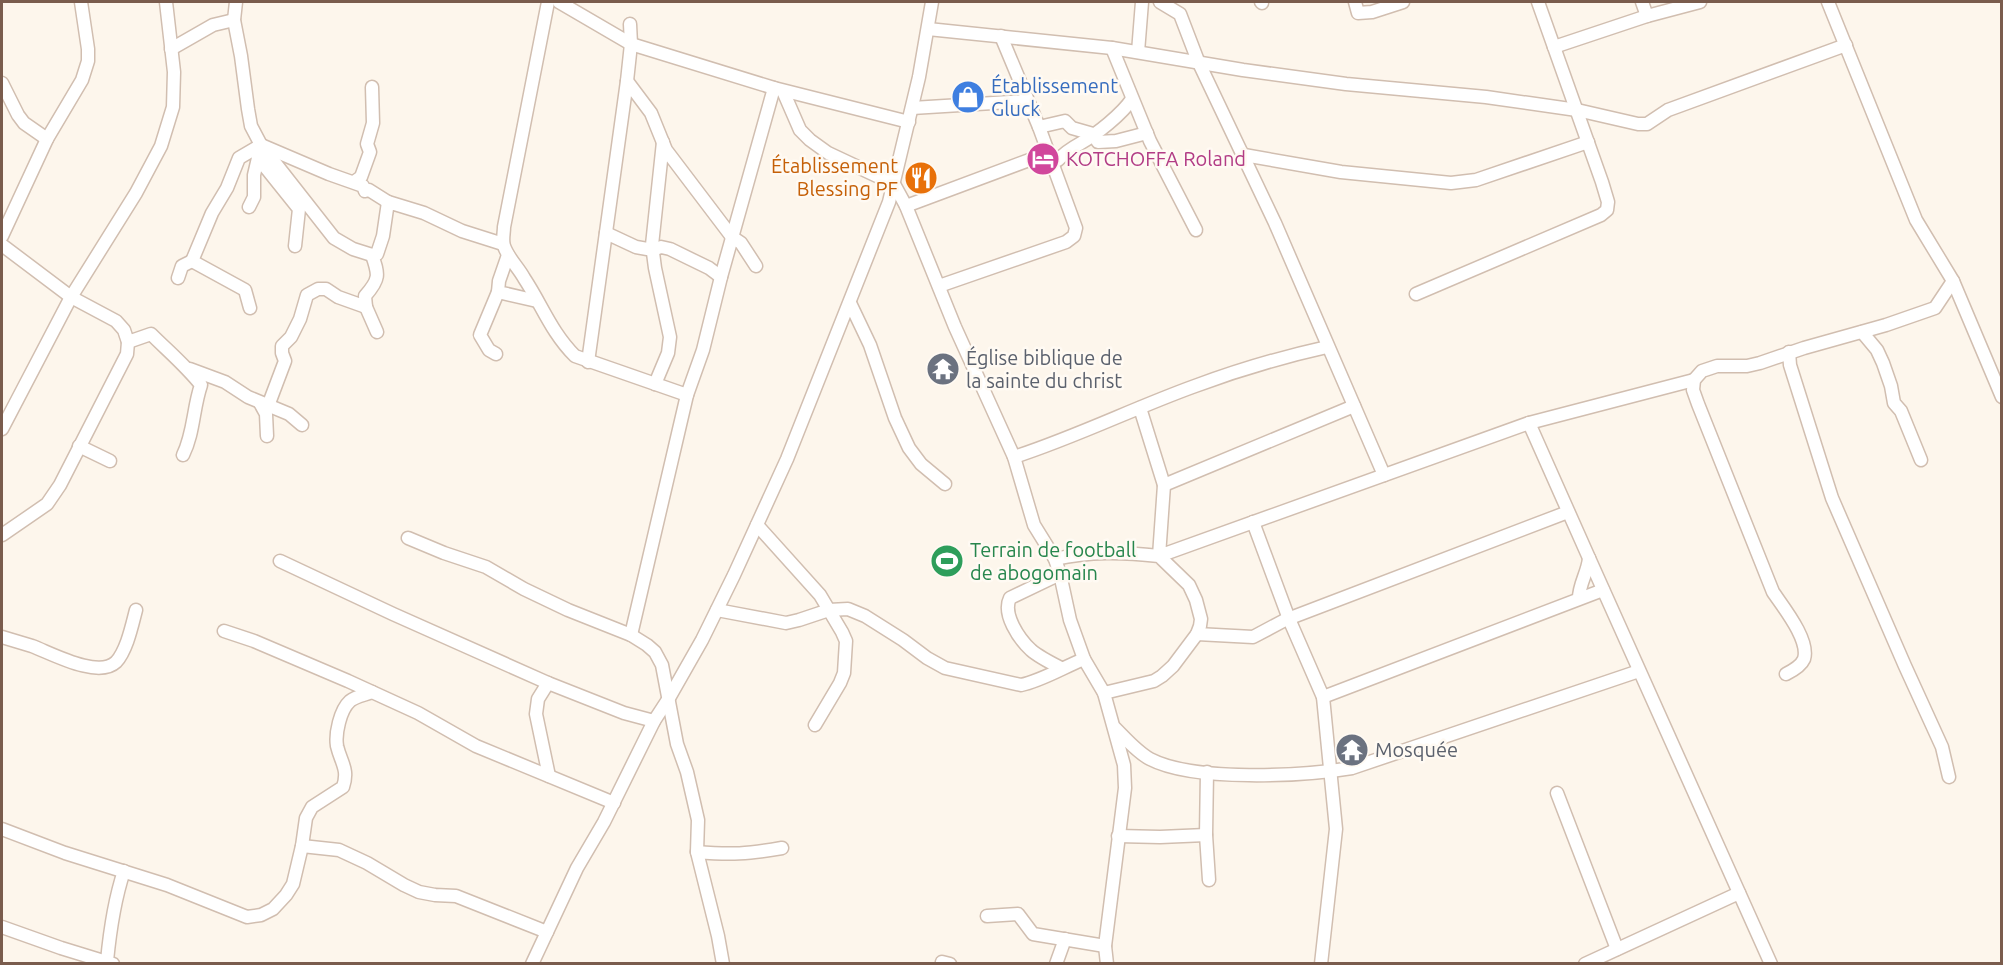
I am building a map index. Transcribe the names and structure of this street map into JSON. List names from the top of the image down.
{
  "places": {
    "shop": ["Établissement Gluck"],
    "hotel": ["KOTCHOFFA Roland"],
    "restaurant": ["Établissement Blessing PF"],
    "temple": ["Église biblique de la sainte du christ", "Mosquée"],
    "sports": ["Terrain de football de abogomain"]
  }
}
